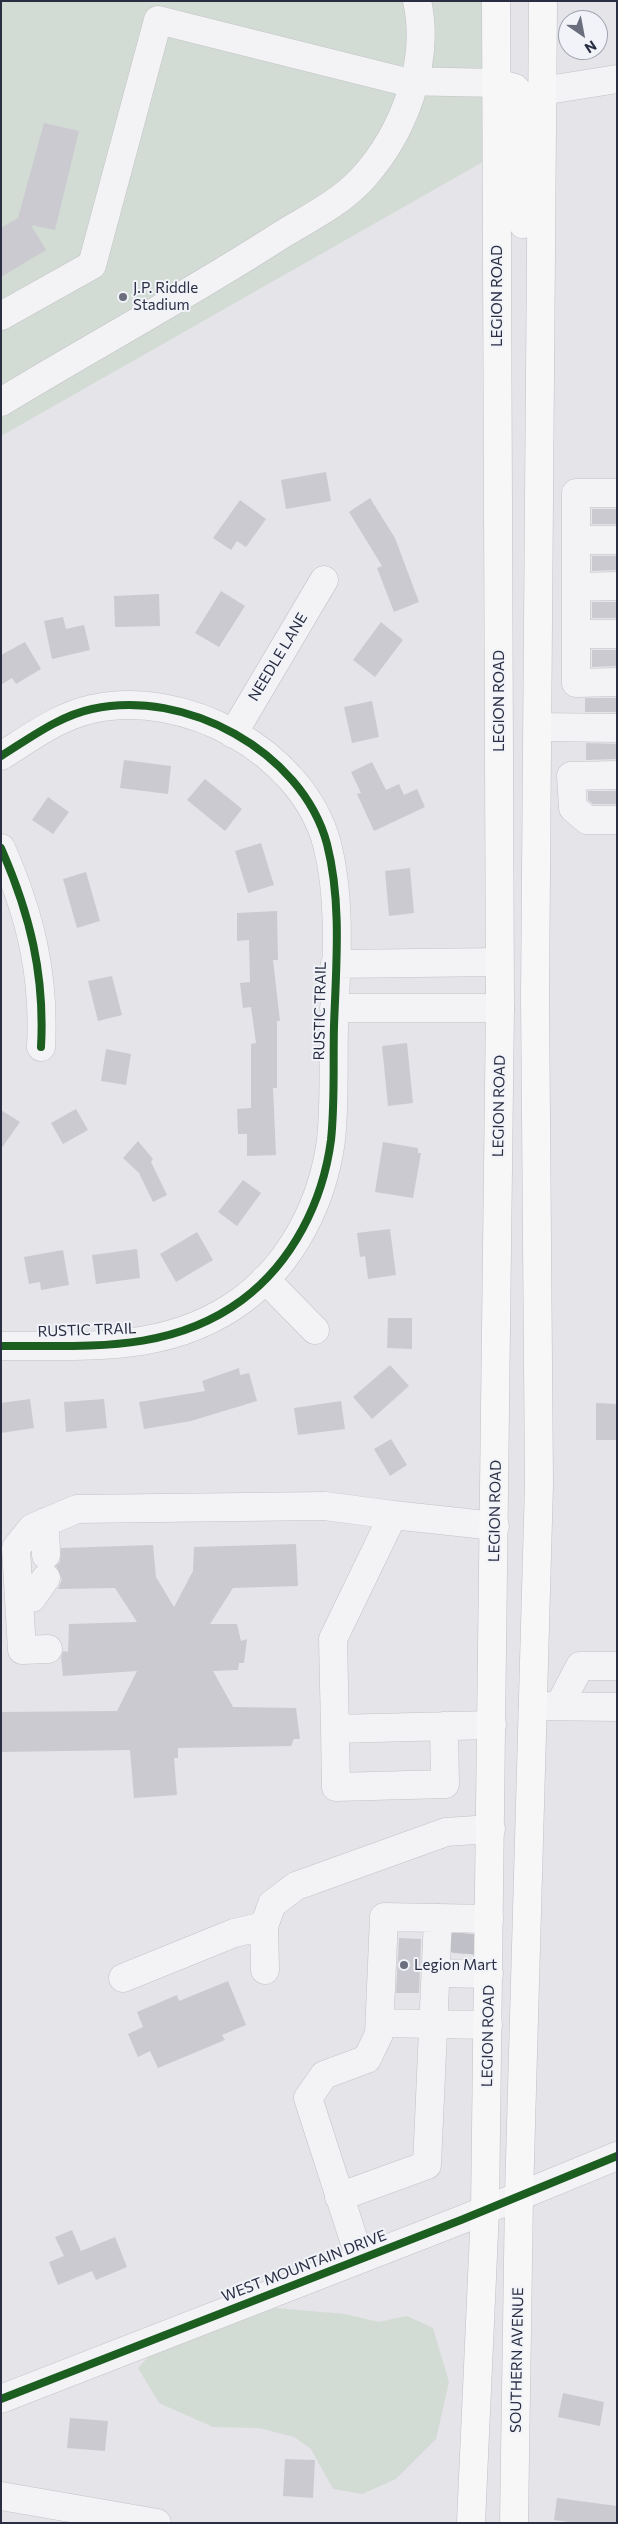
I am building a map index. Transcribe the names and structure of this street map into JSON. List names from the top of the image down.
{
  "streets": {
    "main road": ["LEGION ROAD", "SOUTHERN AVENUE"],
    "street": ["NEEDLE LANE", "RUSTIC TRAIL", "WEST MOUNTAIN DRIVE"]
  },
  "crossings": [
    ["LEGION ROAD", "WEST MOUNTAIN DRIVE"],
    ["NEEDLE LANE", "RUSTIC TRAIL"],
    ["WEST MOUNTAIN DRIVE", "SOUTHERN AVENUE"]
  ],
  "places": ["J.P. Riddle Stadium", "Legion Mart"],
  "north": "bottom right"
}
